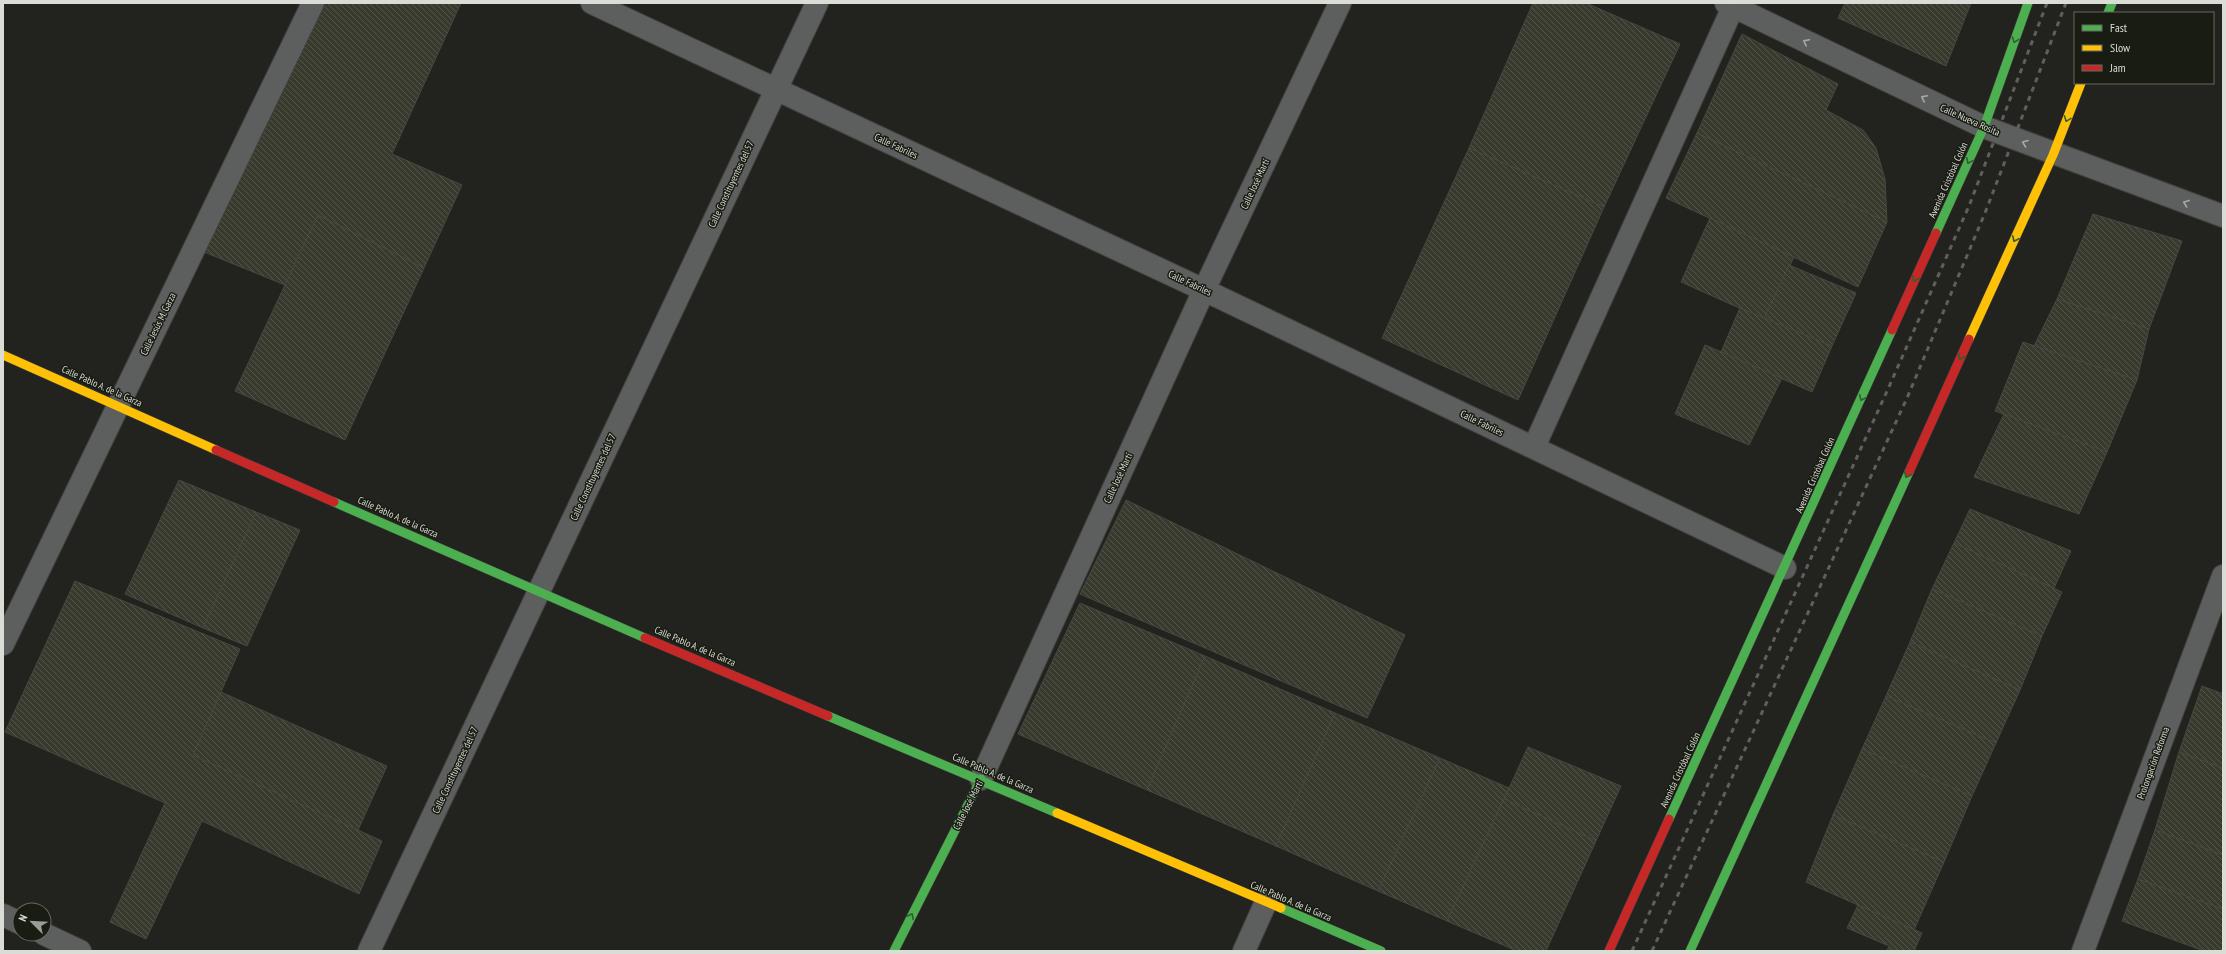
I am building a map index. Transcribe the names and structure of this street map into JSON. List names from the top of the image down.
{
  "streets": {
    "main road": ["Avenida Cristóbal Colón", "Calle José Martí", "Calle Pablo A. de la Garza"],
    "street": [
      "Calle Nueva Rosita",
      "Calle Fabriles",
      "Calle Constituyentes del 57",
      "Calle Jesús M. Garza",
      "Prolongación Reforma"
    ]
  },
  "crossings": [
    ["Calle Nueva Rosita", "Avenida Cristóbal Colón"],
    ["Calle Fabriles", "Avenida Cristóbal Colón"],
    ["Calle Fabriles", "Calle Constituyentes del 57"],
    ["Calle Fabriles", "Calle José Martí"],
    ["Calle Constituyentes del 57", "Calle Pablo A. de la Garza"],
    ["Calle José Martí", "Calle Pablo A. de la Garza"],
    ["Calle Jesús M. Garza", "Calle Pablo A. de la Garza"]
  ],
  "one_way": ["Calle Nueva Rosita"],
  "legend": ["Fast", "Slow", "Jam"],
  "north": "top left"
}
